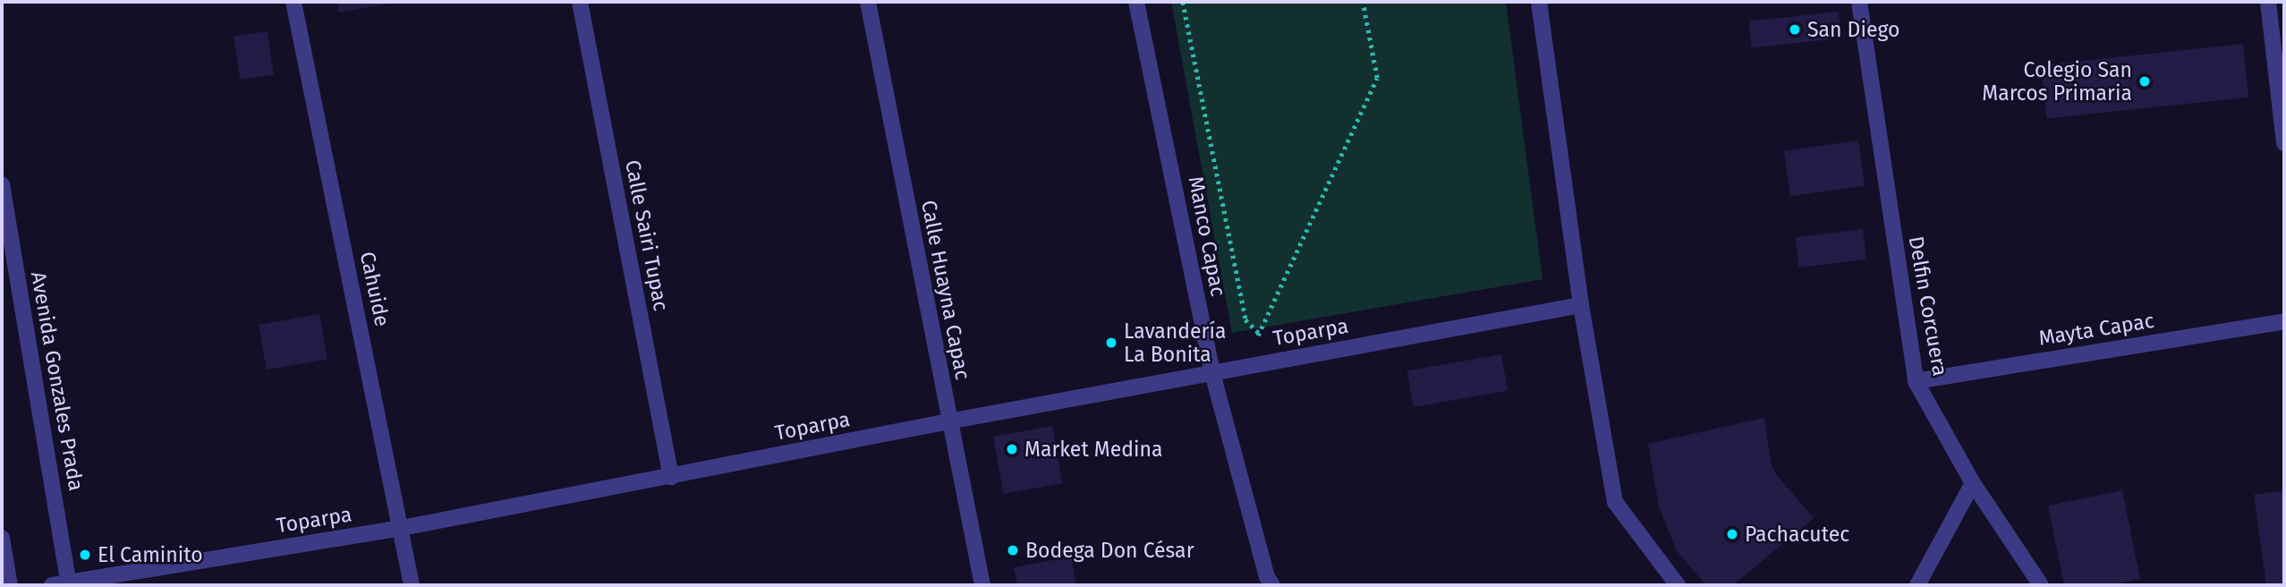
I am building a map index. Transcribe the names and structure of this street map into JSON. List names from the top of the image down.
{
  "streets": {
    "street": [
      "Calle Sairi Tupac",
      "Manco Capac",
      "Cahuide",
      "Calle Huayna Capac",
      "Delfin Corcuera",
      "Mayta Capac",
      "Toparpa",
      "Avenida Gonzales Prada"
    ]
  },
  "crossings": [
    ["Calle Sairi Tupac", "Toparpa"],
    ["Manco Capac", "Toparpa"],
    ["Cahuide", "Toparpa"],
    ["Calle Huayna Capac", "Toparpa"],
    ["Delfin Corcuera", "Mayta Capac"],
    ["Toparpa", "Avenida Gonzales Prada"]
  ],
  "places": [
    "San Diego",
    "Colegio San Marcos Primaria",
    "Lavandería La Bonita",
    "Market Medina",
    "Pachacutec",
    "Bodega Don César",
    "El Caminito"
  ]
}
